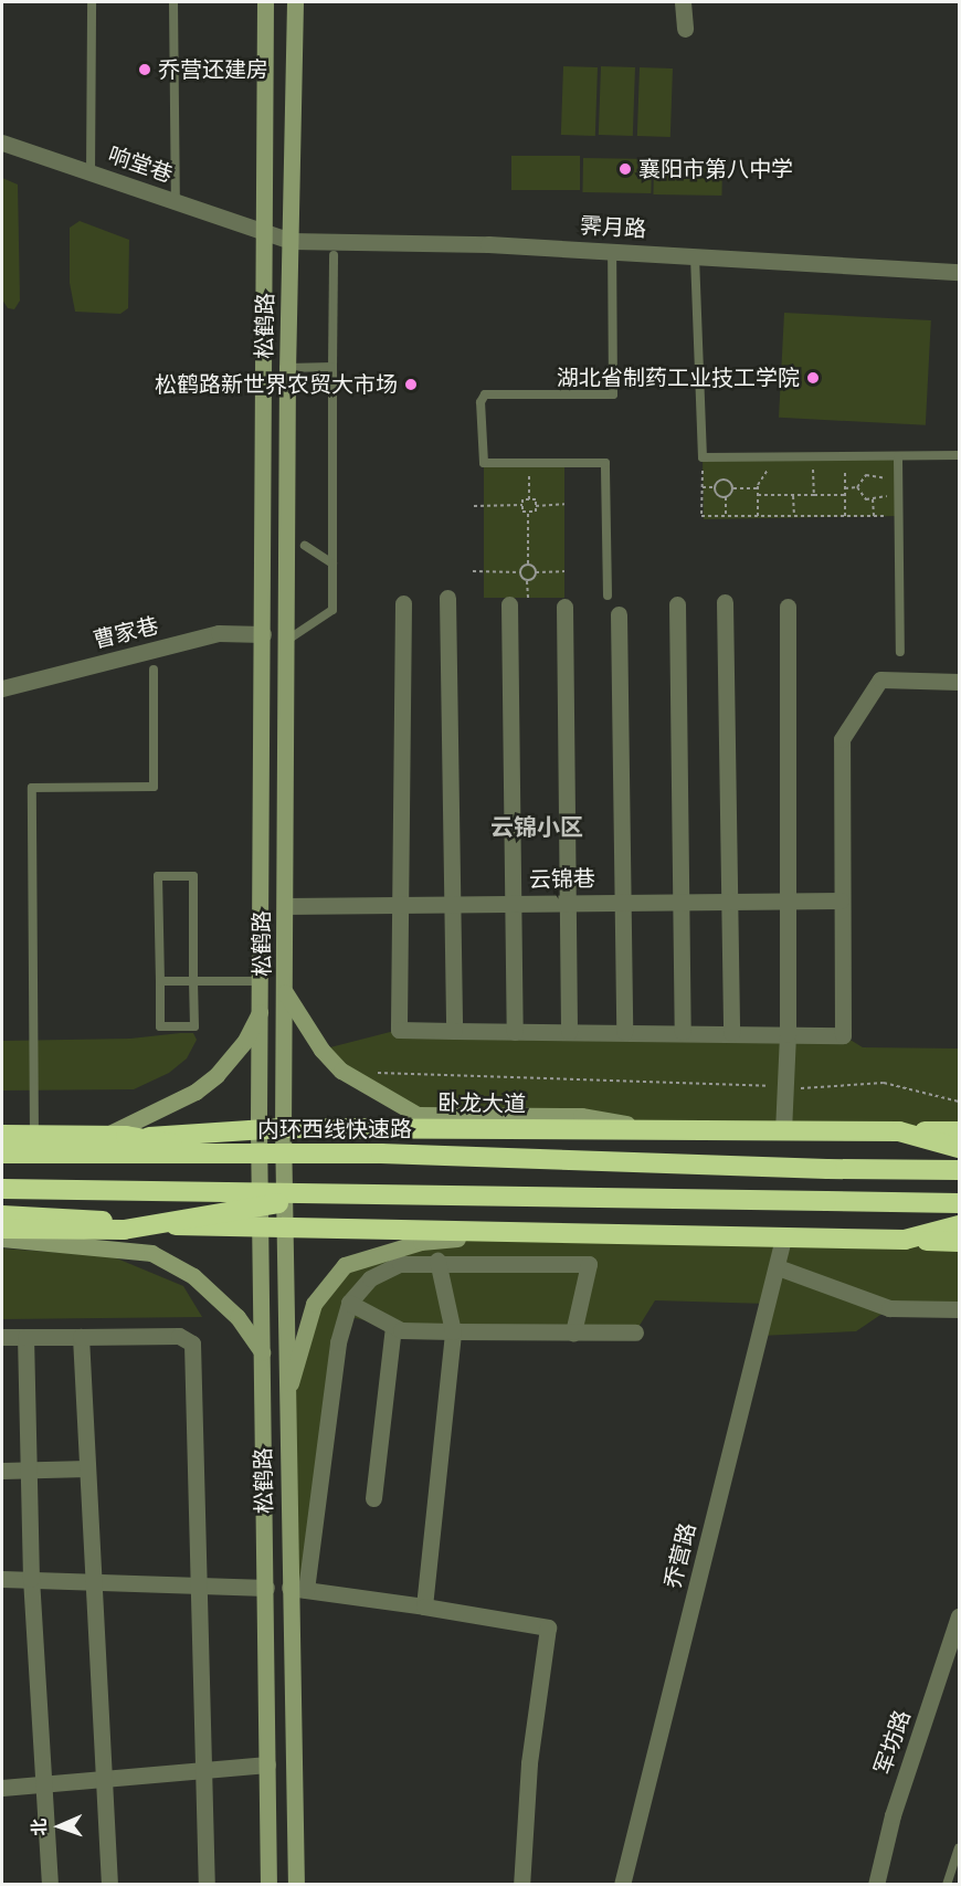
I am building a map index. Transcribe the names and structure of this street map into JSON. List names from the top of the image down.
{
  "streets": {
    "highway": ["卧龙大道", "内环西线快速路"],
    "main road": ["松鹤路"],
    "street": [
      "响堂巷",
      "霁月路",
      "曹家巷",
      "云锦巷",
      "乔营路",
      "军坊路"
    ]
  },
  "crossings": [
    ["响堂巷", "霁月路"],
    ["响堂巷", "松鹤路"],
    ["霁月路", "松鹤路"],
    ["松鹤路", "曹家巷"],
    ["松鹤路", "云锦巷"],
    ["松鹤路", "卧龙大道"]
  ],
  "districts": ["云锦小区"],
  "places": [
    "乔营还建房",
    "襄阳市第八中学",
    "湖北省制药工业技工学院",
    "松鹤路新世界农贸大市场"
  ],
  "north": "left"
}
